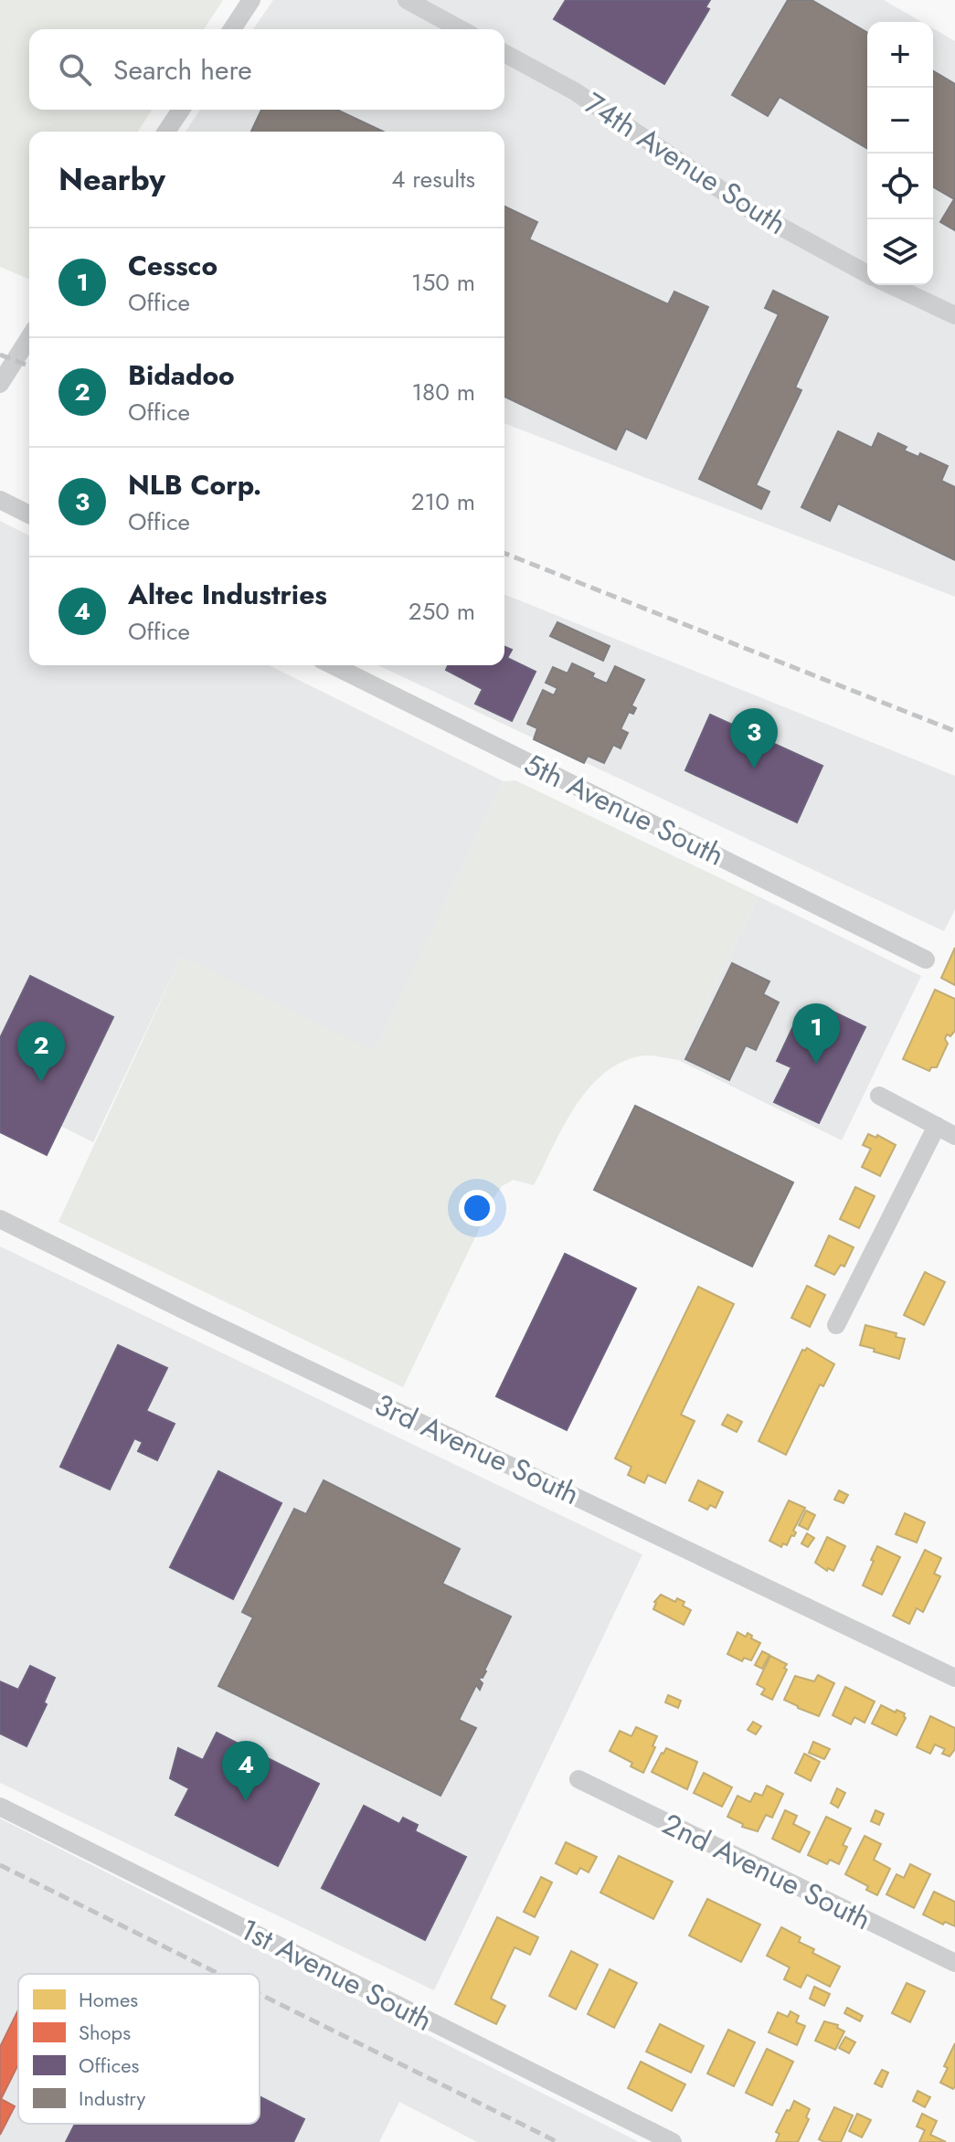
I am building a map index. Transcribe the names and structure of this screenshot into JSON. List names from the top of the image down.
{
  "streets": {
    "street": [
      "74th Avenue South",
      "5th Avenue South",
      "3rd Avenue South",
      "2nd Avenue South",
      "1st Avenue South"
    ]
  },
  "legend": [
    "Homes",
    "Shops",
    "Offices",
    "Industry"
  ],
  "page": {
    "map_buttons": ["+", "−"],
    "search": "Search here",
    "heading": ["Nearby", "4 results"],
    "list": [
      {
        "mark": "1",
        "name": "Cessco",
        "note": "Office",
        "value": "150 m"
      },
      {
        "mark": "2",
        "name": "Bidadoo",
        "note": "Office",
        "value": "180 m"
      },
      {
        "mark": "3",
        "name": "NLB Corp.",
        "note": "Office",
        "value": "210 m"
      },
      {
        "mark": "4",
        "name": "Altec Industries",
        "note": "Office",
        "value": "250 m"
      }
    ],
    "pins": [
      "3",
      "1",
      "2",
      "4"
    ]
  }
}
